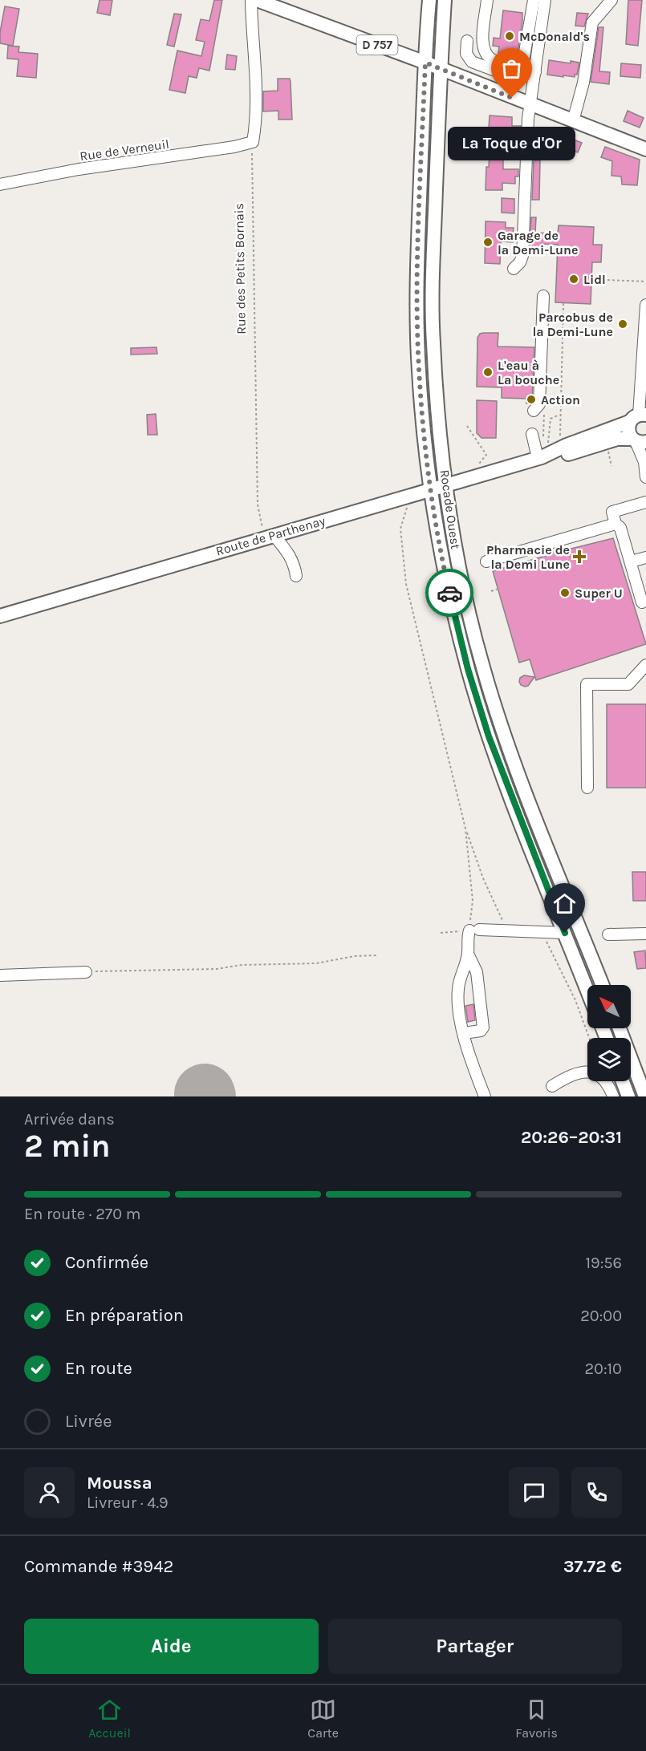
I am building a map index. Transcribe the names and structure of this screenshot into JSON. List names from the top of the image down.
{
  "streets": {
    "main road": ["D 757", "Rocade Ouest", "Route de Parthenay"],
    "street": ["Rue de Verneuil"],
    "path": ["Rue des Petits Bornais"]
  },
  "crossings": [
    ["D 757", "Rocade Ouest"],
    ["Rue de Verneuil", "Rue des Petits Bornais"],
    ["Rue des Petits Bornais", "Route de Parthenay"],
    ["Rocade Ouest", "Route de Parthenay"]
  ],
  "places": {
    "other": [
      "McDonald's",
      "La Toque d'Or",
      "Garage de la Demi-Lune",
      "Lidl",
      "Parcobus de la Demi-Lune",
      "L'eau à La bouche",
      "Action",
      "Super U"
    ],
    "health": ["Pharmacie de la Demi Lune"]
  },
  "north": "top left",
  "page": {
    "bubble": "La Toque d'Or",
    "heading": ["2 min", "Arrivée dans", "20:26–20:31"],
    "panel": [
      "Moussa",
      "Livreur · 4.9",
      "Commande #3942",
      "37.72 €"
    ],
    "bar": "En route · 270 m",
    "list": [
      ["Confirmée", "19:56"],
      ["En préparation", "20:00"],
      ["En route", "20:10"],
      "Livrée"
    ],
    "buttons": ["Aide", "Partager"],
    "tabs": ["Accueil", "Carte", "Favoris"]
  }
}
